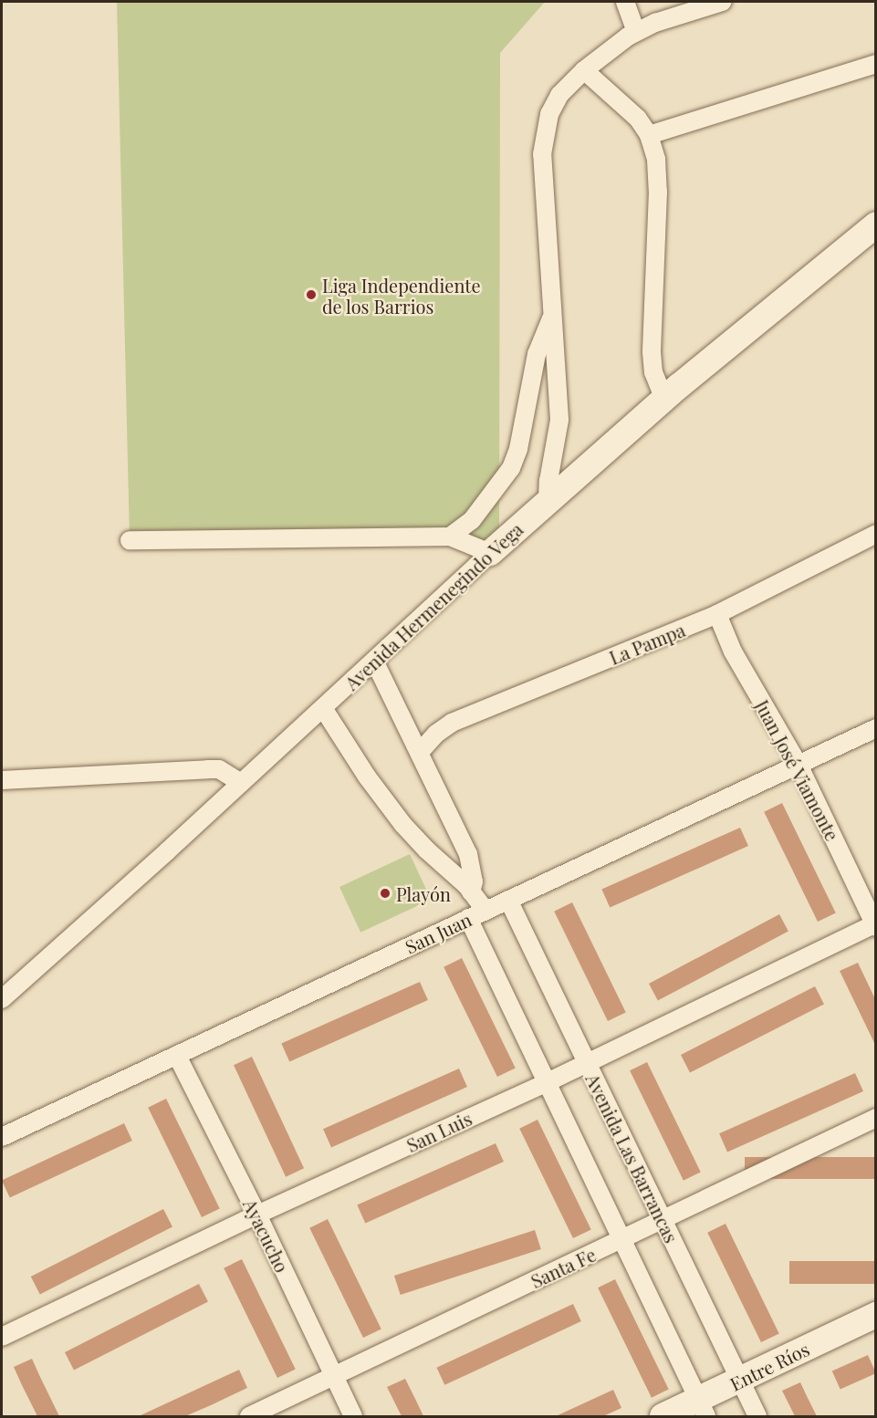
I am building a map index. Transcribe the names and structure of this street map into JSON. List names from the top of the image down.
{
  "streets": {
    "street": [
      "Avenida Hermenegindo Vega",
      "La Pampa",
      "Juan José Viamonte",
      "San Juan",
      "San Luis",
      "Avenida Las Barrancas",
      "Ayacucho",
      "Santa Fe",
      "Entre Ríos"
    ]
  },
  "crossings": [
    ["La Pampa", "Juan José Viamonte"],
    ["Juan José Viamonte", "San Juan"],
    ["Juan José Viamonte", "San Luis"],
    ["San Juan", "Avenida Las Barrancas"],
    ["San Juan", "Ayacucho"],
    ["San Luis", "Avenida Las Barrancas"],
    ["San Luis", "Ayacucho"],
    ["Avenida Las Barrancas", "Santa Fe"],
    ["Avenida Las Barrancas", "Entre Ríos"],
    ["Ayacucho", "Santa Fe"]
  ],
  "places": ["Liga Independiente de los Barrios", "Playón"]
}
